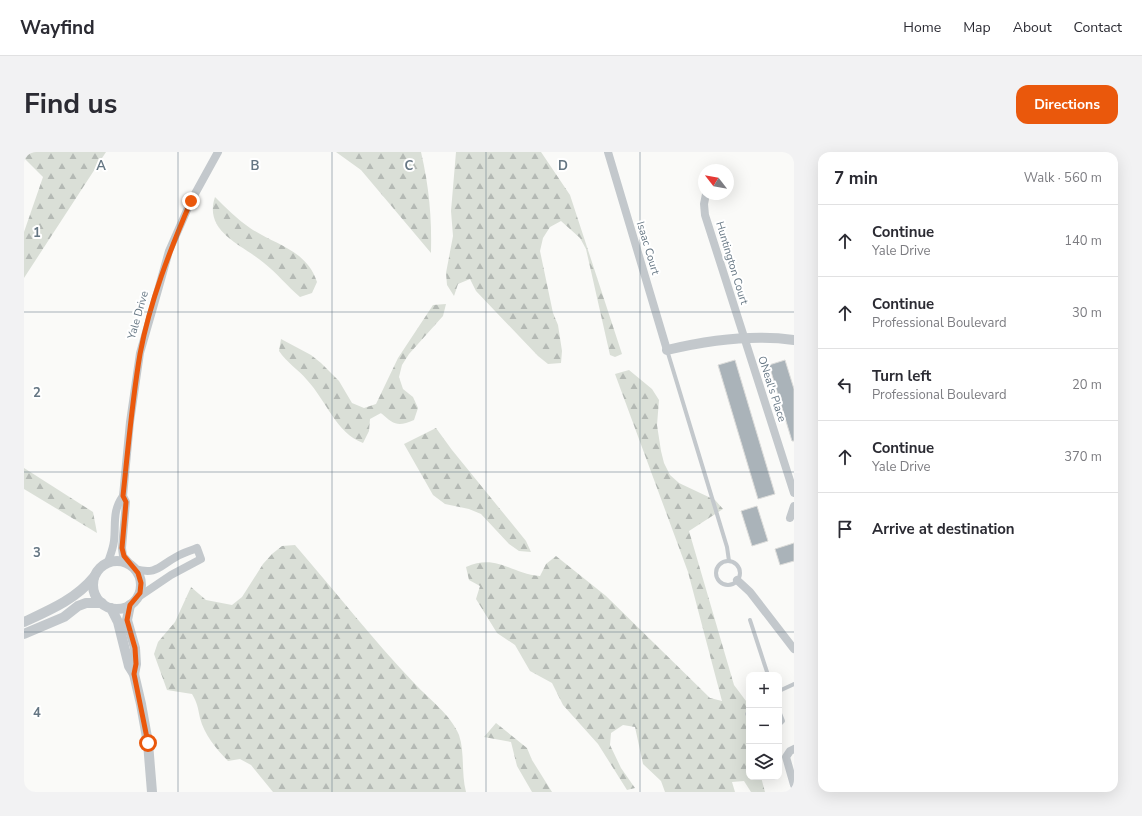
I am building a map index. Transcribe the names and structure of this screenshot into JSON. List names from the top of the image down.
{
  "streets": {
    "street": [
      "Isaac Court",
      "Huntington Court",
      "Yale Drive",
      "ONeal's Place"
    ]
  },
  "crossings": [
    ["Huntington Court", "ONeal's Place"]
  ],
  "north": "top left",
  "page": {
    "header": "Wayfind",
    "nav": [
      "Home",
      "Map",
      "About",
      "Contact"
    ],
    "title": "Find us",
    "buttons": "Directions",
    "heading": ["7 min", "Walk · 560 m"],
    "list": [
      ["Continue", "Yale Drive", "140 m"],
      ["Continue", "Professional Boulevard", "30 m"],
      ["Turn left", "Professional Boulevard", "20 m"],
      ["Continue", "Yale Drive", "370 m"],
      "Arrive at destination"
    ],
    "map_buttons": ["+", "−"]
  },
  "grid": {
    "columns": [
      "A",
      "B",
      "C",
      "D"
    ],
    "rows": [
      "1",
      "2",
      "3",
      "4"
    ]
  }
}
